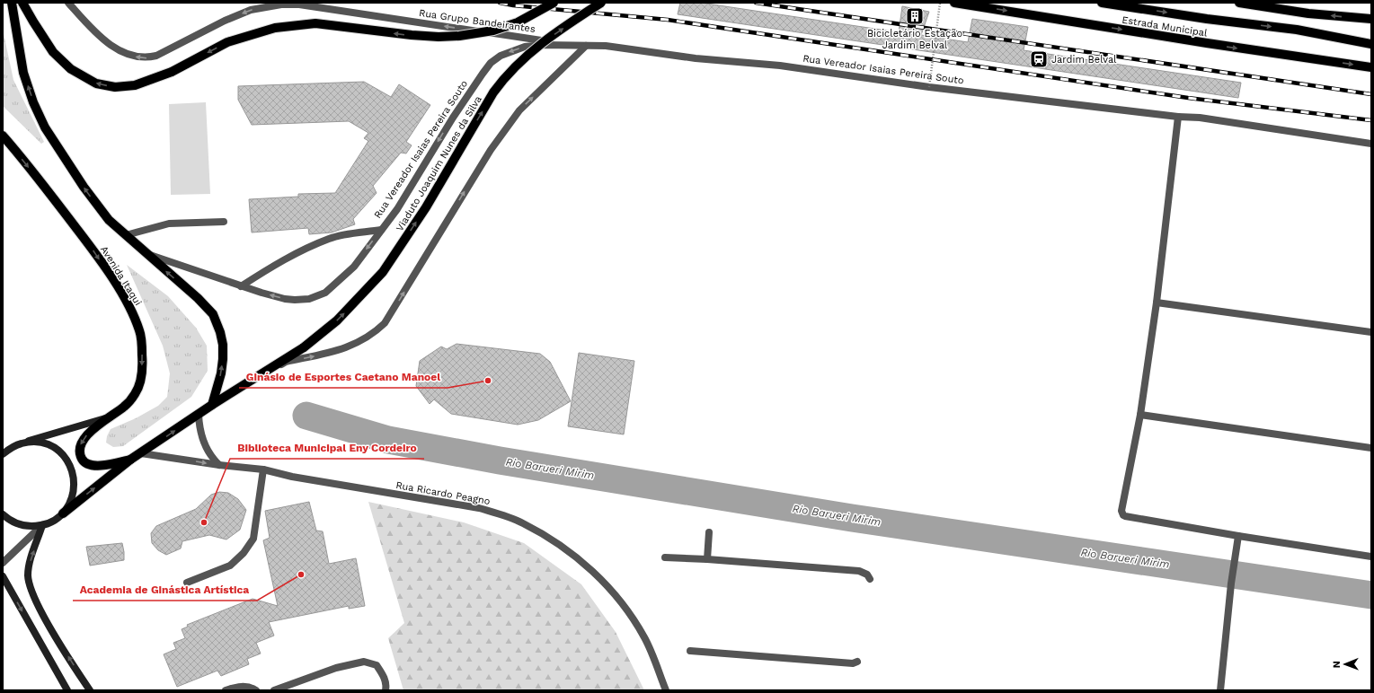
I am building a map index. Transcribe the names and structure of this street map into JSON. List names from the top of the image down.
{
  "streets": {
    "main road": ["Estrada Municipal", "Viaduto Joaquim Nunes da Silva", "Avenida Itaqui"],
    "street": ["Rua Grupo Bandeirantes", "Rua Vereador Isaias Pereira Souto", "Rua Ricardo Peagno"]
  },
  "crossings": [
    ["Rua Grupo Bandeirantes", "Rua Vereador Isaias Pereira Souto"]
  ],
  "one_way": ["Rua Grupo Bandeirantes", "Viaduto Joaquim Nunes da Silva"],
  "water": ["Rio Barueri Mirim"],
  "places": {
    "building": ["Bicicletário Estação Jardim Belval"],
    "station": ["Jardim Belval"],
    "other": ["Ginásio de Esportes Caetano Manoel", "Biblioteca Municipal Eny Cordeiro", "Academia de Ginástica Artística"]
  },
  "north": "left"
}
